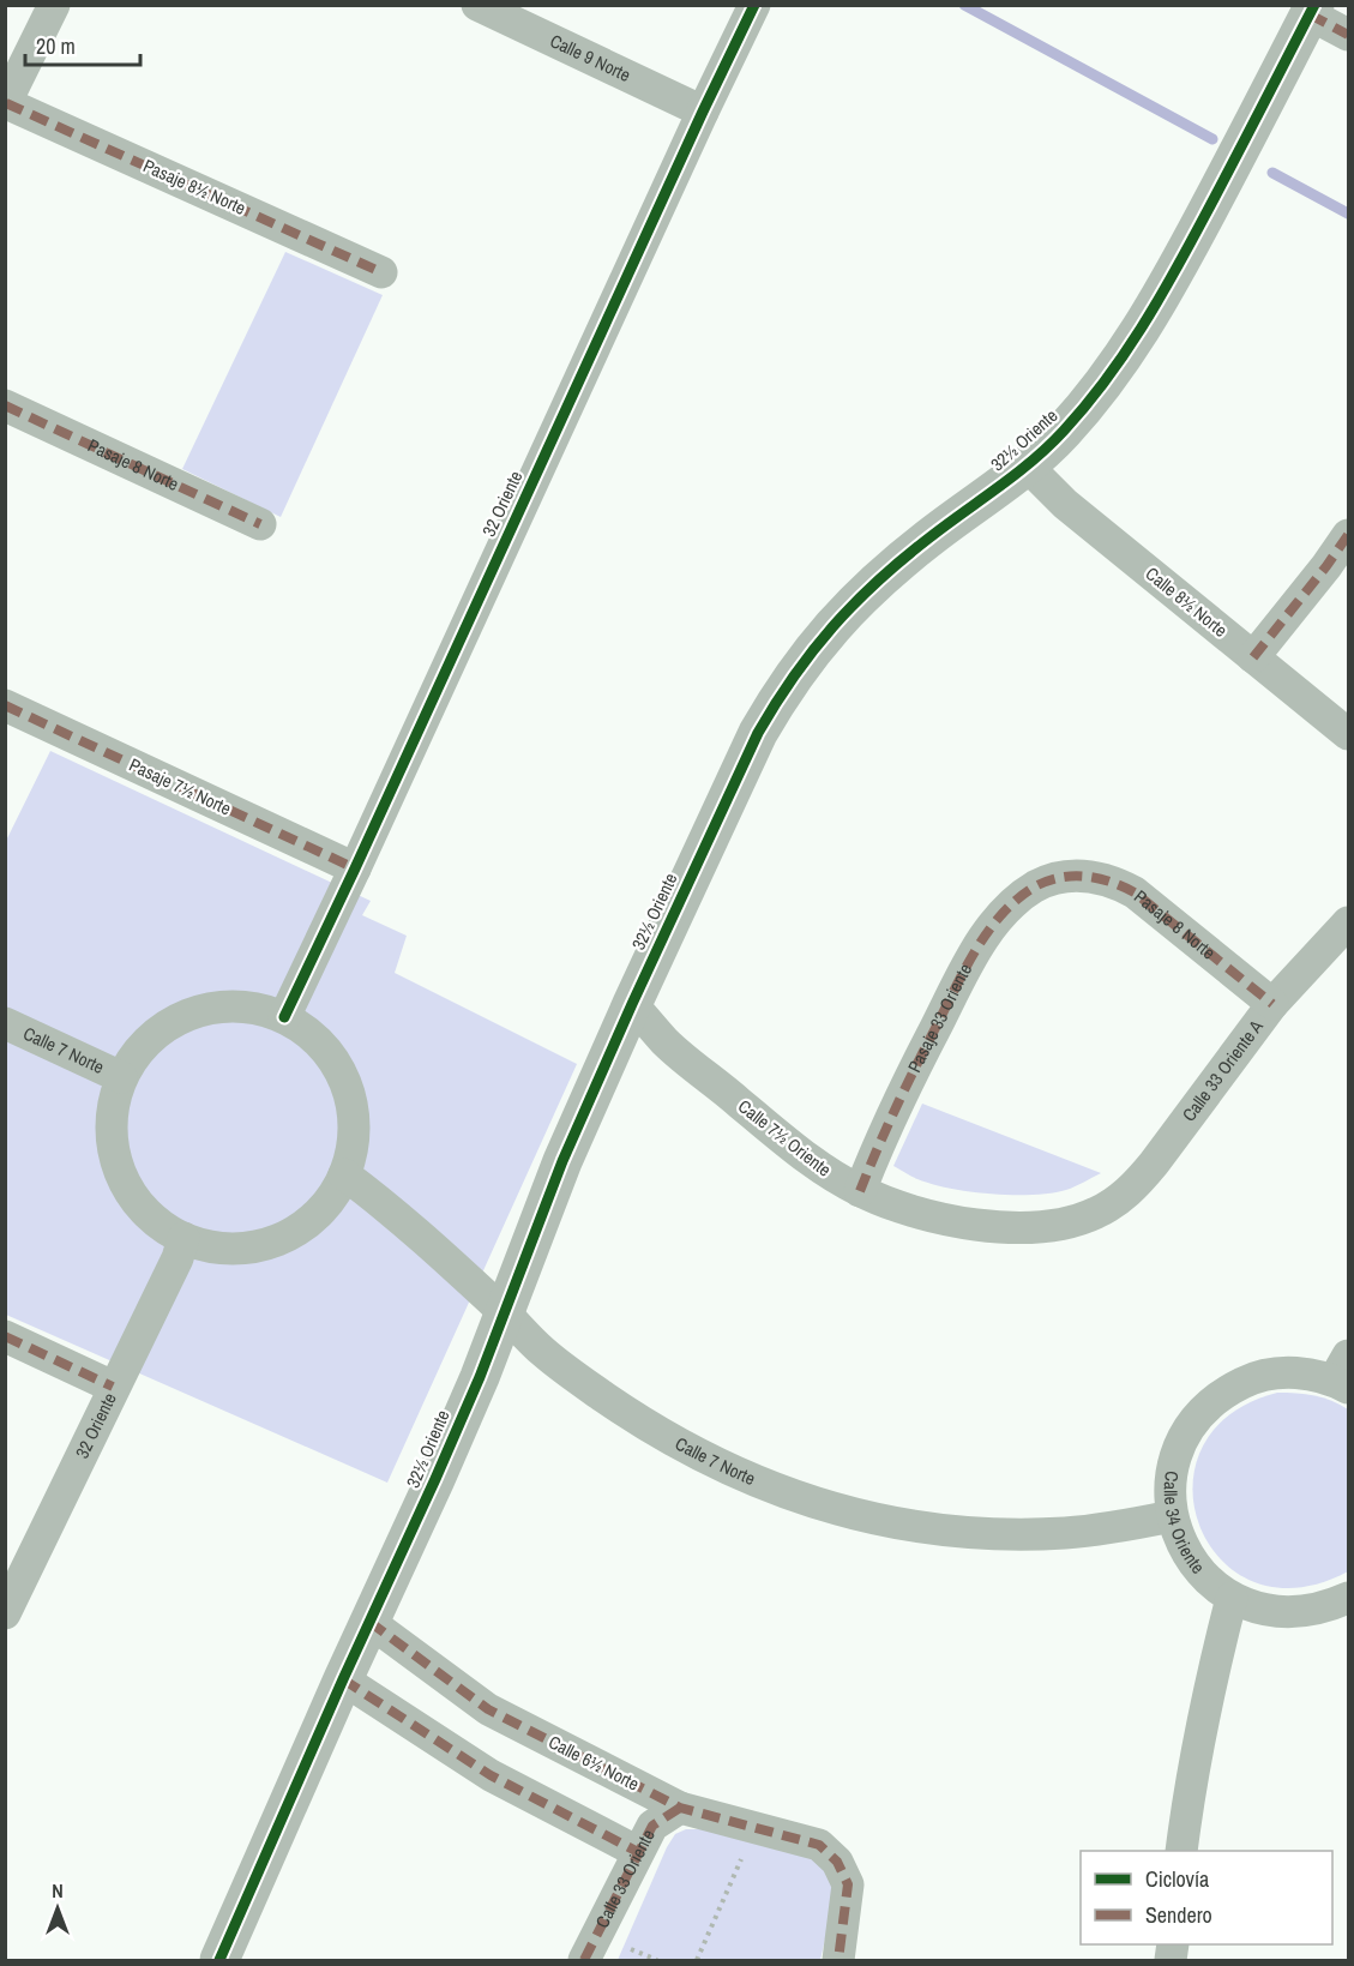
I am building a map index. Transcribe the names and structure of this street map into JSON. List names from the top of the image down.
{
  "streets": {
    "street": [
      "Calle 9 Norte",
      "Pasaje 8½ Norte",
      "32½ Oriente",
      "Pasaje 8 Norte",
      "32 Oriente",
      "Calle 8½ Norte",
      "Pasaje 7½ Norte",
      "Pasaje 33 Oriente",
      "Calle 7 Norte",
      "Calle 33 Oriente A",
      "Calle 7½ Oriente",
      "Calle 34 Oriente",
      "Calle 6½ Norte",
      "Calle 33 Oriente"
    ]
  },
  "crossings": [
    ["Calle 9 Norte", "32 Oriente"],
    ["32½ Oriente", "Calle 8½ Norte"],
    ["32½ Oriente", "Calle 7 Norte"],
    ["32½ Oriente", "Calle 7½ Oriente"],
    ["32½ Oriente", "Calle 6½ Norte"],
    ["Pasaje 8 Norte", "Pasaje 33 Oriente"],
    ["Pasaje 8 Norte", "Calle 33 Oriente A"],
    ["32 Oriente", "Pasaje 7½ Norte"],
    ["32 Oriente", "Calle 7 Norte"],
    ["Pasaje 33 Oriente", "Calle 7½ Oriente"],
    ["Calle 7 Norte", "Calle 34 Oriente"],
    ["Calle 33 Oriente A", "Calle 7½ Oriente"],
    ["Calle 6½ Norte", "Calle 33 Oriente"]
  ],
  "legend": ["Ciclovía", "Sendero"],
  "scale_bar": "20 m",
  "north": "top"
}
